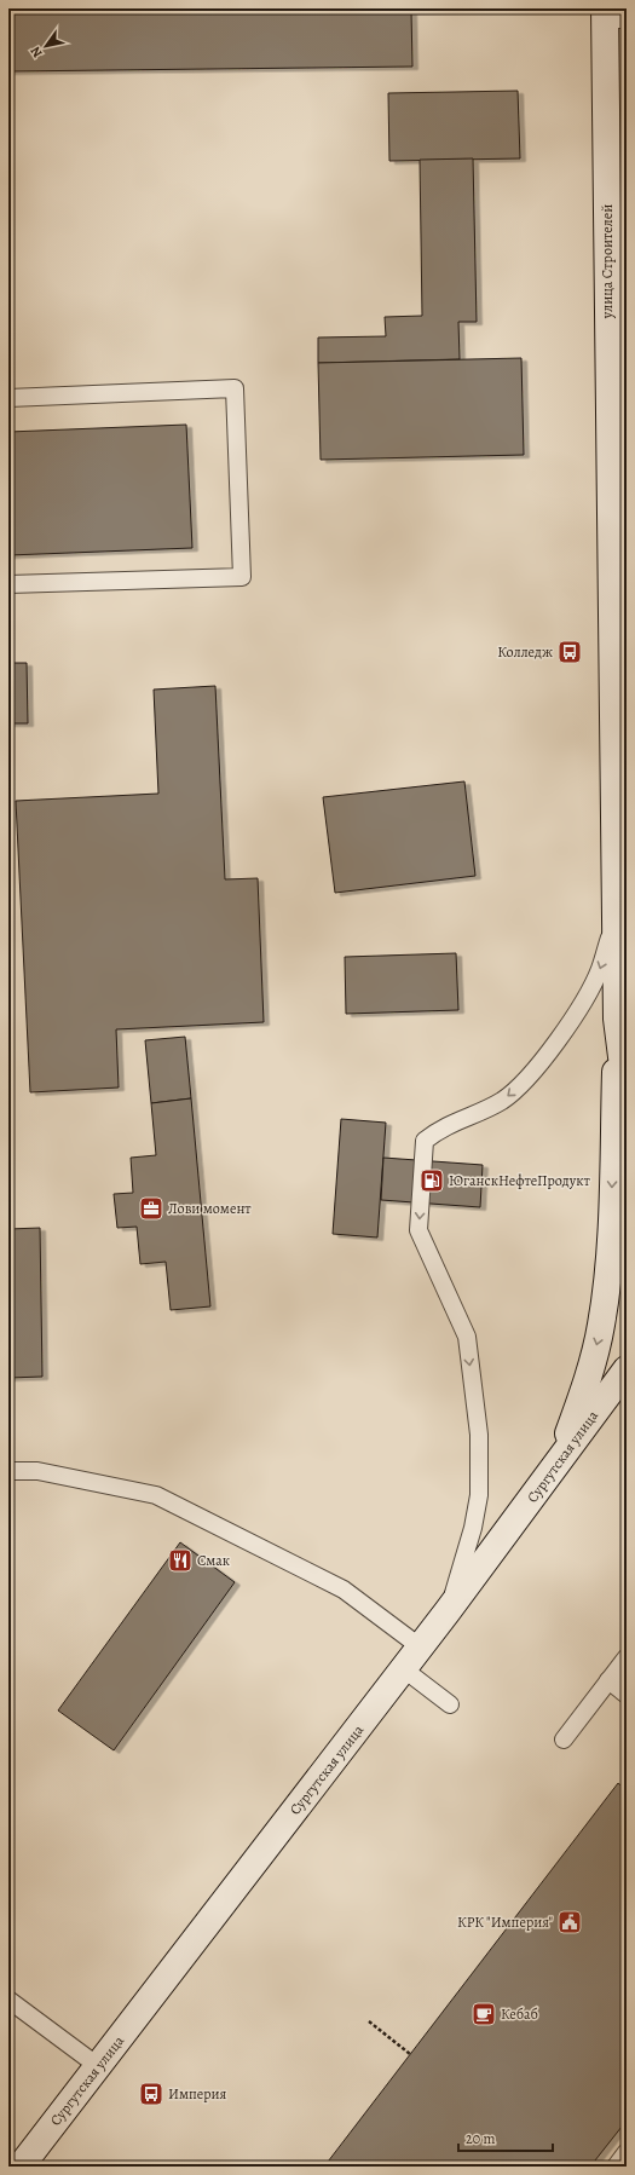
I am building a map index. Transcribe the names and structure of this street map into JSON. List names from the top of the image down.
{
  "streets": {
    "main road": ["улица Строителей", "Сургутская улица"]
  },
  "places": {
    "bus stop": ["Колледж", "Империя"],
    "fuel station": ["ЮганскНефтеПродукт"],
    "office": ["Лови момент"],
    "restaurant": ["Смак"],
    "public building": ["КРК \"Империя\""],
    "cafe": ["Кебаб"]
  },
  "scale_bar": "20 m",
  "north": "bottom left"
}
